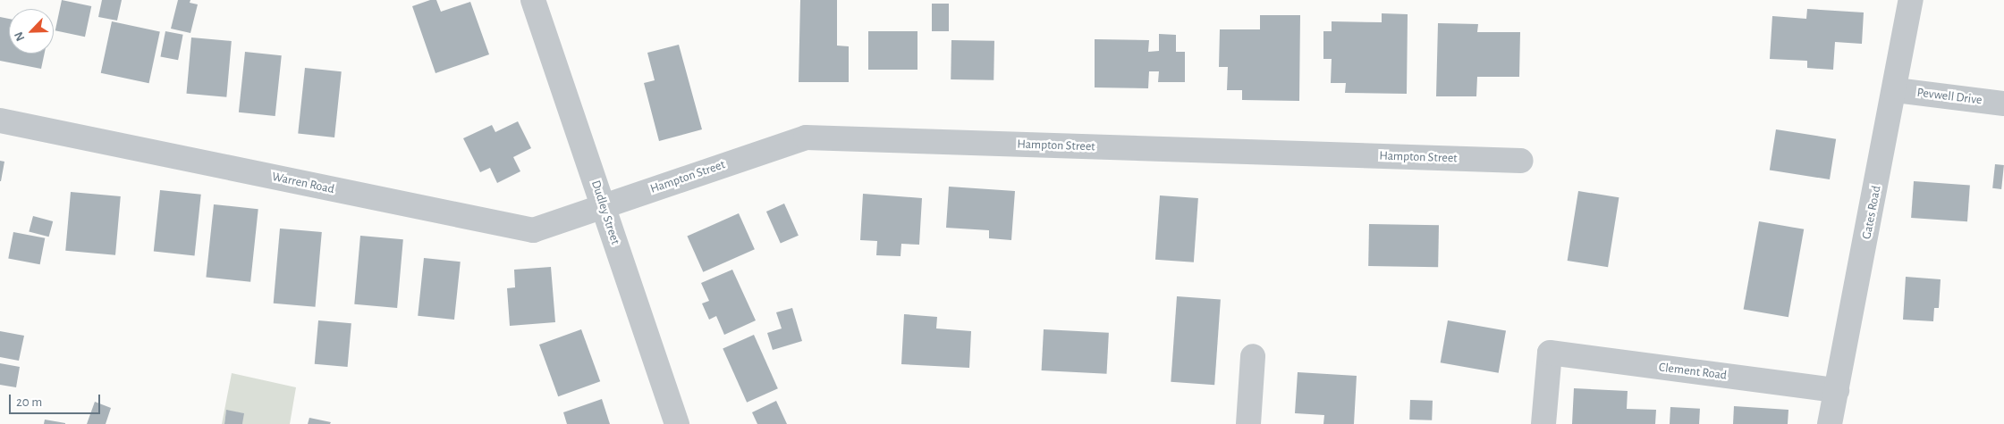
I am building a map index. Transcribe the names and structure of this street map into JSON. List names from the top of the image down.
{
  "streets": {
    "street": [
      "Pevwell Drive",
      "Hampton Street",
      "Warren Road",
      "Dudley Street",
      "Gates Road",
      "Clement Road"
    ]
  },
  "crossings": [
    ["Pevwell Drive", "Gates Road"],
    ["Hampton Street", "Warren Road"],
    ["Hampton Street", "Dudley Street"],
    ["Warren Road", "Dudley Street"],
    ["Gates Road", "Clement Road"]
  ],
  "scale_bar": "20 m",
  "north": "bottom left"
}
